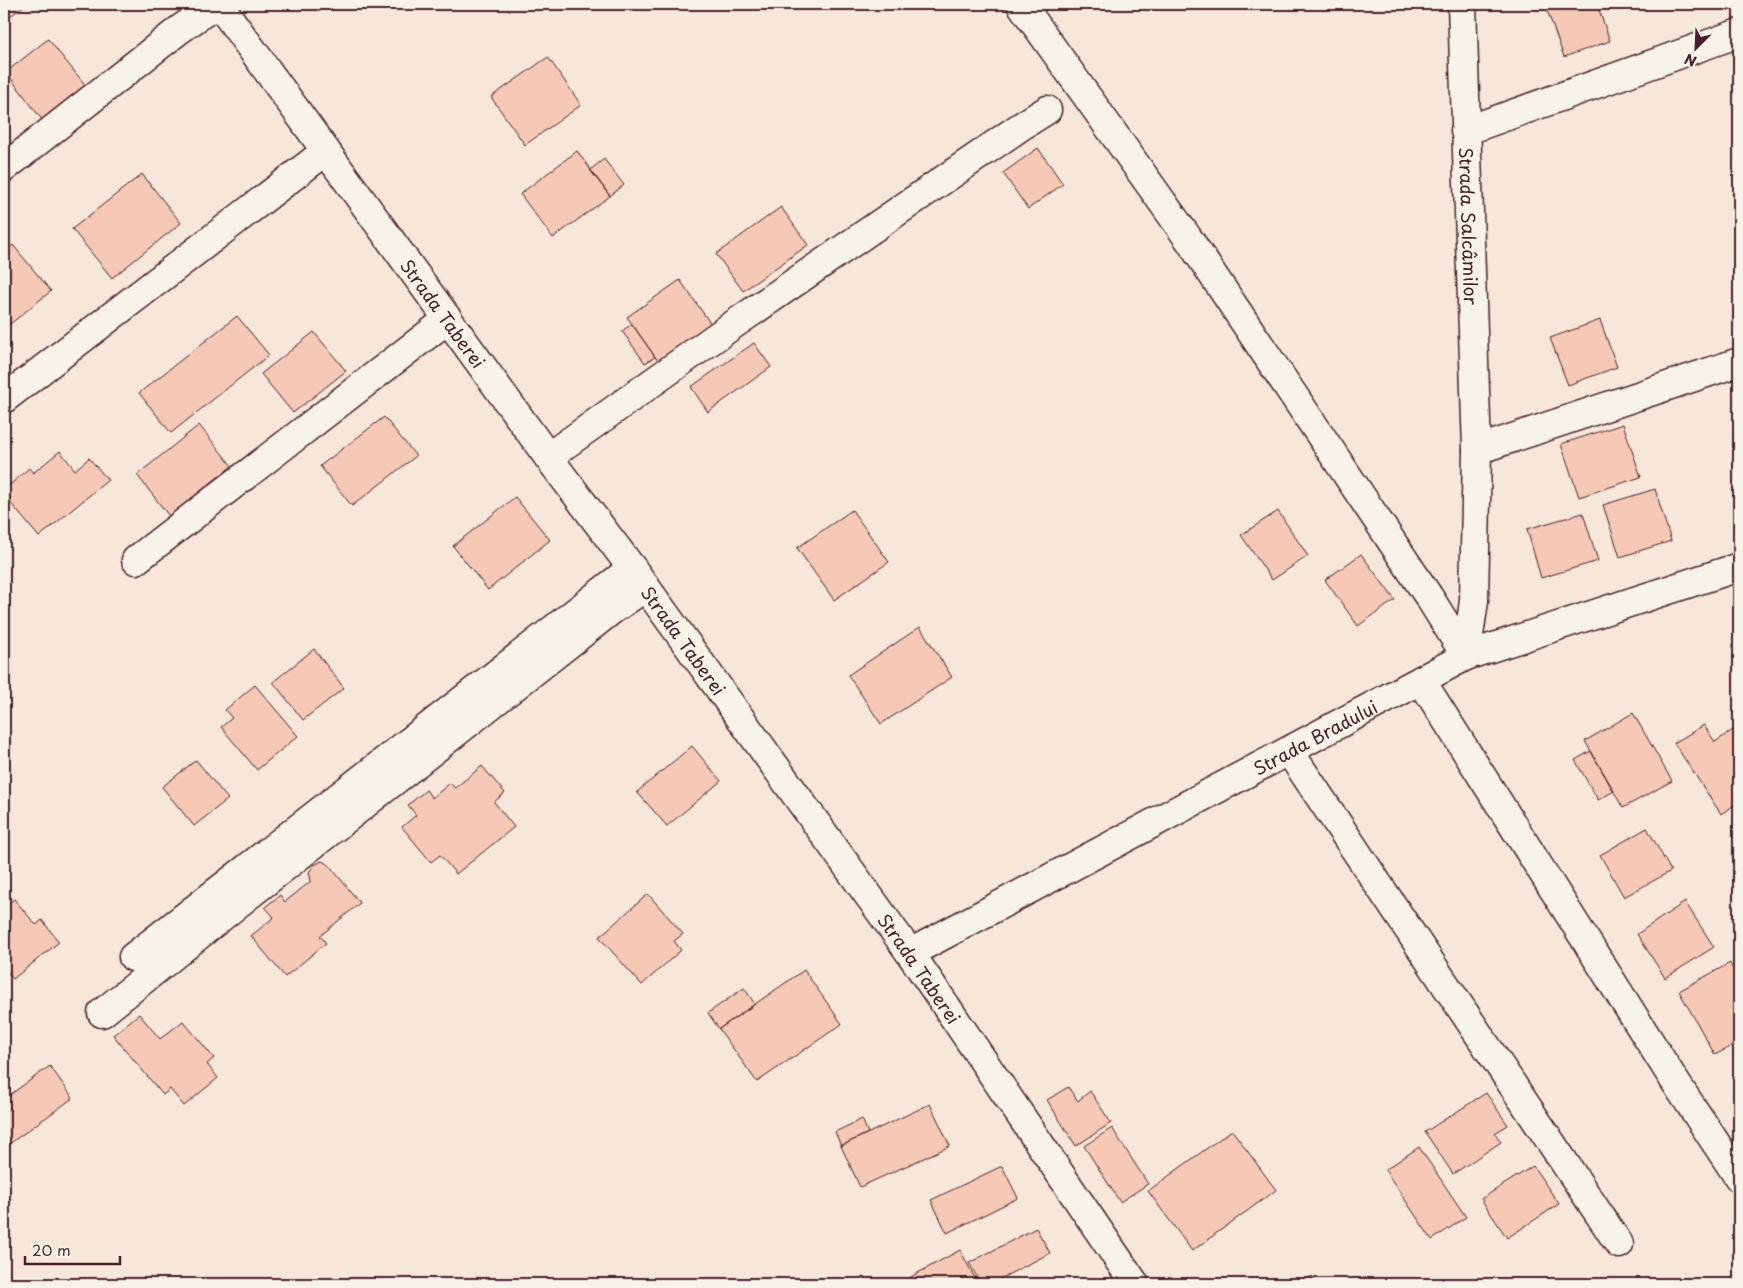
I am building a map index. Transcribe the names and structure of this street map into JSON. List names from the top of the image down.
{
  "streets": {
    "street": ["Strada Salcâmilor", "Strada Taberei", "Strada Bradului"]
  },
  "crossings": [
    ["Strada Salcâmilor", "Strada Bradului"],
    ["Strada Taberei", "Strada Bradului"]
  ],
  "scale_bar": "20 m",
  "north": "bottom left"
}
